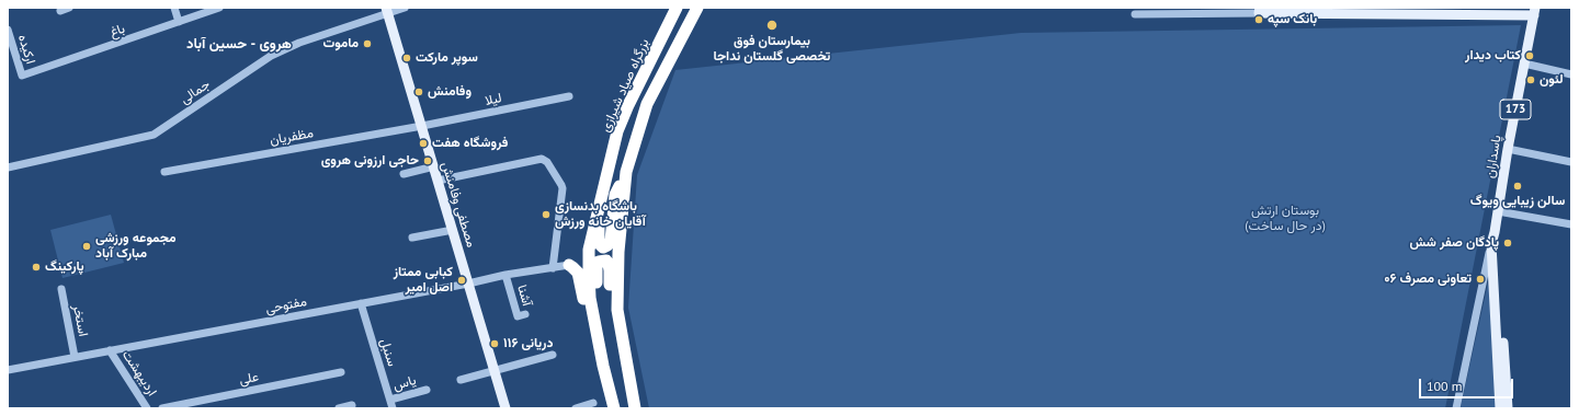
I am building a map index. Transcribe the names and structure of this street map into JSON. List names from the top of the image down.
{
  "streets": {
    "highway": ["بزرگراه صیاد شیرازی"],
    "main road": ["173", "پاسداران", "مصطفی وفامنش"],
    "street": [
      "باغ",
      "ارکیده",
      "جمالی",
      "لیلا",
      "مظفریان",
      "آشنا",
      "مفتوحی",
      "استخر",
      "سنبل",
      "اردیبهشت",
      "علی",
      "یاس"
    ]
  },
  "crossings": [
    ["باغ", "ارکیده"],
    ["جمالی", "مصطفی وفامنش"],
    ["لیلا", "مظفریان"],
    ["لیلا", "مصطفی وفامنش"],
    ["مظفریان", "مصطفی وفامنش"],
    ["مصطفی وفامنش", "مفتوحی"],
    ["آشنا", "مفتوحی"],
    ["مفتوحی", "استخر"],
    ["مفتوحی", "سنبل"],
    ["مفتوحی", "اردیبهشت"],
    ["سنبل", "یاس"]
  ],
  "districts": ["هروی - حسین آباد"],
  "parks": ["بوستان ارتش (در حال ساخت)"],
  "places": [
    "بانک سپه",
    "بیمارستان فوق تخصصی گلستان نداجا",
    "ماموت",
    "کتاب دیدار",
    "سوپر مارکت",
    "لئون",
    "وفامنش",
    "فروشگاه هفت",
    "حاجی ارزونی هروی",
    "سالن زیبایی ویوگ",
    "باشگاه بدنسازی آقایان خانه ورزش",
    "پادگان صفر شش",
    "مجموعه ورزشی مبارک آباد",
    "پارکینگ",
    "تعاونی مصرف ۰۶",
    "کبابی ممتاز اصل امیر",
    "دریانی ١١۶"
  ],
  "scale_bar": "100 m"
}
